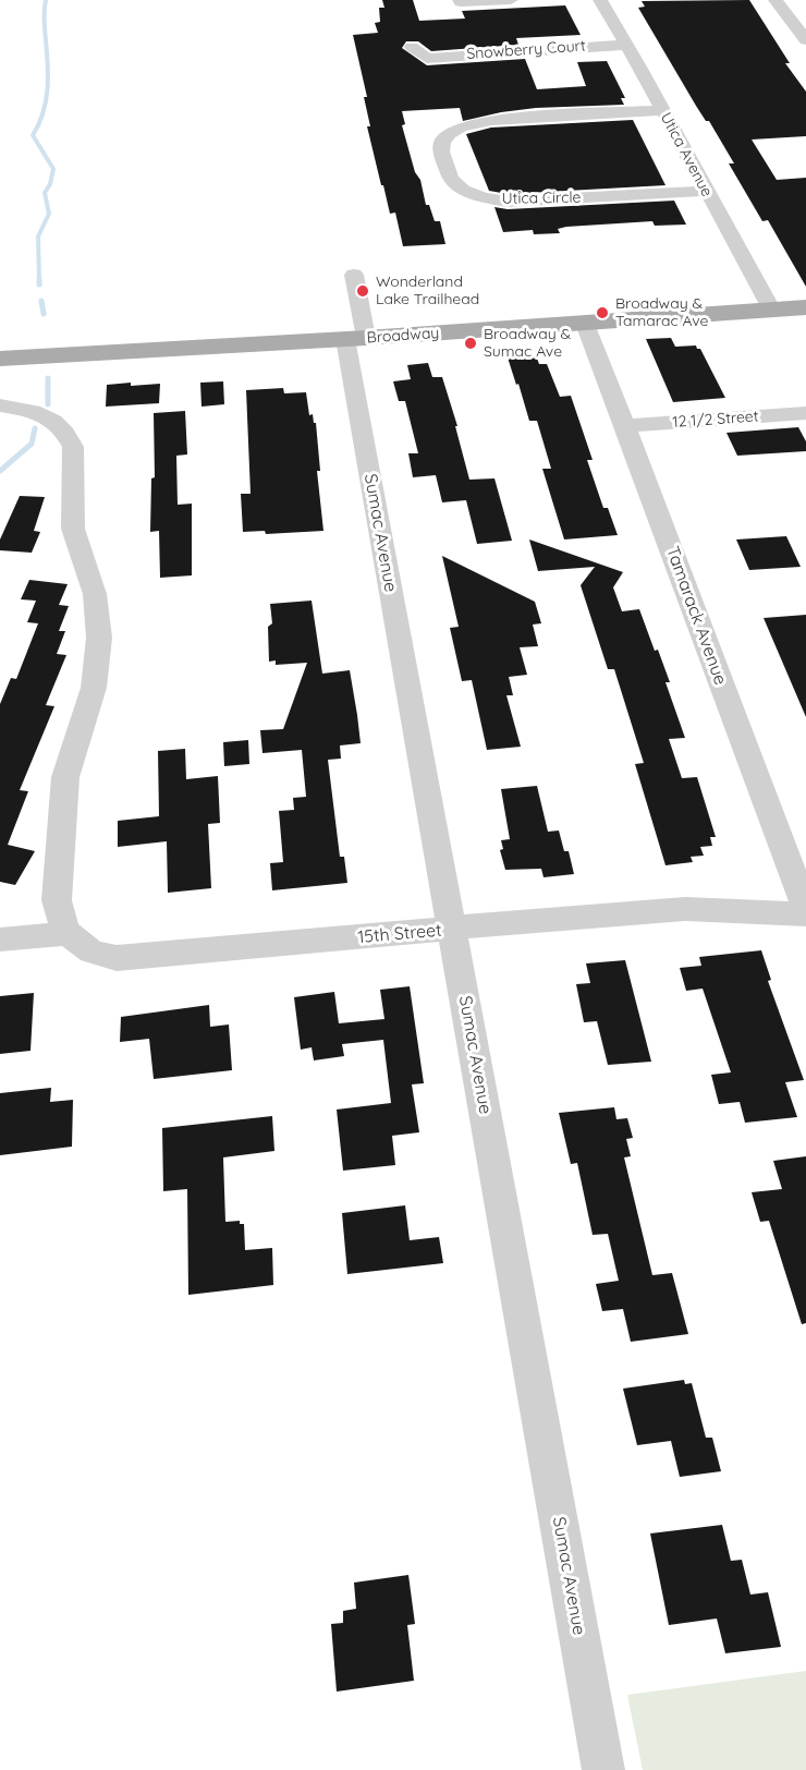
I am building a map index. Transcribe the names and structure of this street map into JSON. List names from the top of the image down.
{
  "streets": {
    "main road": ["Broadway"],
    "street": [
      "Snowberry Court",
      "Utica Avenue",
      "Utica Circle",
      "12 1/2 Street",
      "Sumac Avenue",
      "Tamarack Avenue",
      "15th Street"
    ]
  },
  "crossings": [
    ["Snowberry Court", "Utica Avenue"],
    ["Utica Avenue", "Utica Circle"],
    ["Utica Avenue", "Broadway"],
    ["Broadway", "Sumac Avenue"],
    ["Broadway", "Tamarack Avenue"],
    ["12 1/2 Street", "Tamarack Avenue"],
    ["Sumac Avenue", "15th Street"]
  ],
  "places": ["Wonderland Lake Trailhead", "Broadway & Tamarac Ave", "Broadway & Sumac Ave"]
}
